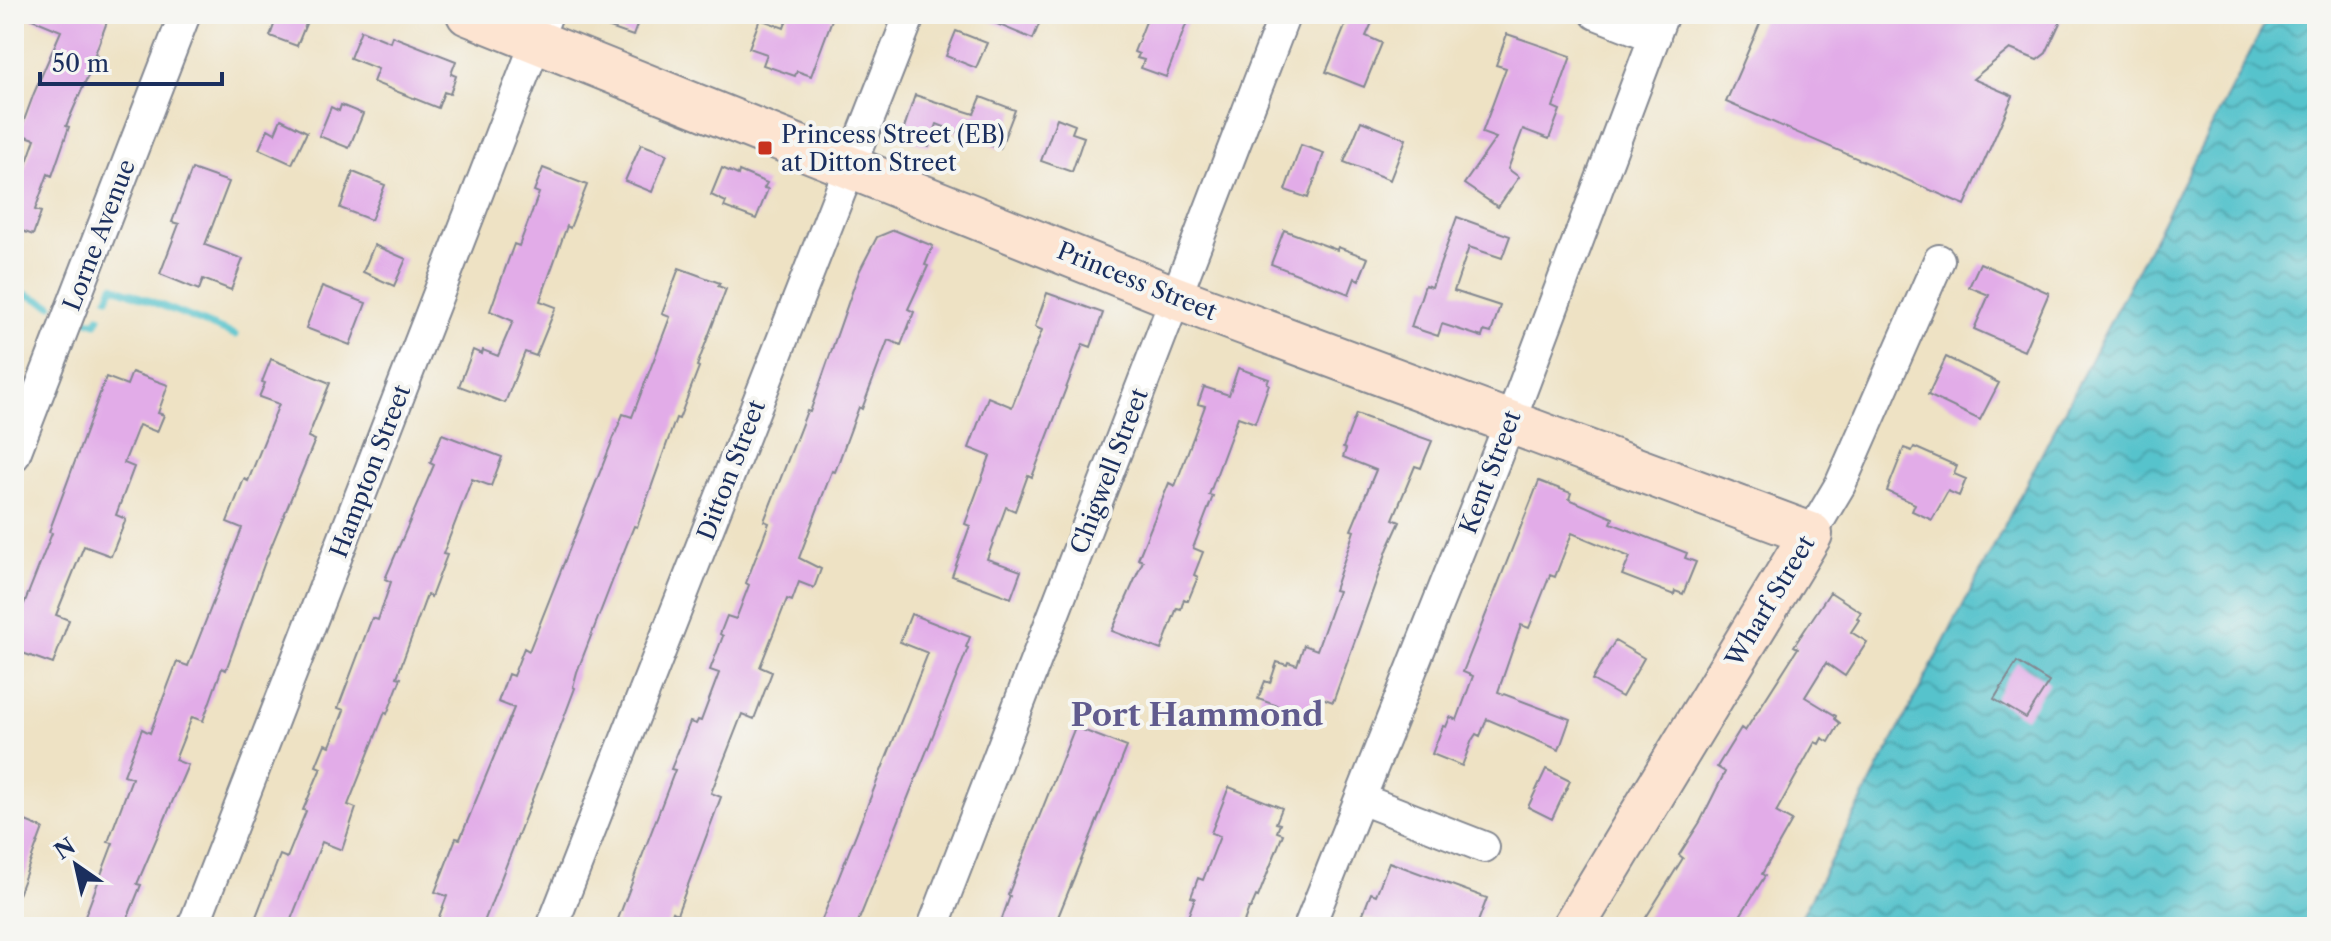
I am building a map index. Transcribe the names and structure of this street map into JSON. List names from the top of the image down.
{
  "streets": {
    "street": [
      "Lorne Avenue",
      "Princess Street",
      "Ditton Street",
      "Hampton Street",
      "Chigwell Street",
      "Kent Street",
      "Wharf Street"
    ]
  },
  "crossings": [
    ["Princess Street", "Ditton Street"],
    ["Princess Street", "Hampton Street"],
    ["Princess Street", "Chigwell Street"],
    ["Princess Street", "Kent Street"],
    ["Princess Street", "Wharf Street"]
  ],
  "districts": ["Port Hammond"],
  "places": {
    "transit": ["Princess Street (EB) at Ditton Street"]
  },
  "scale_bar": "50 m",
  "north": "top left"
}
